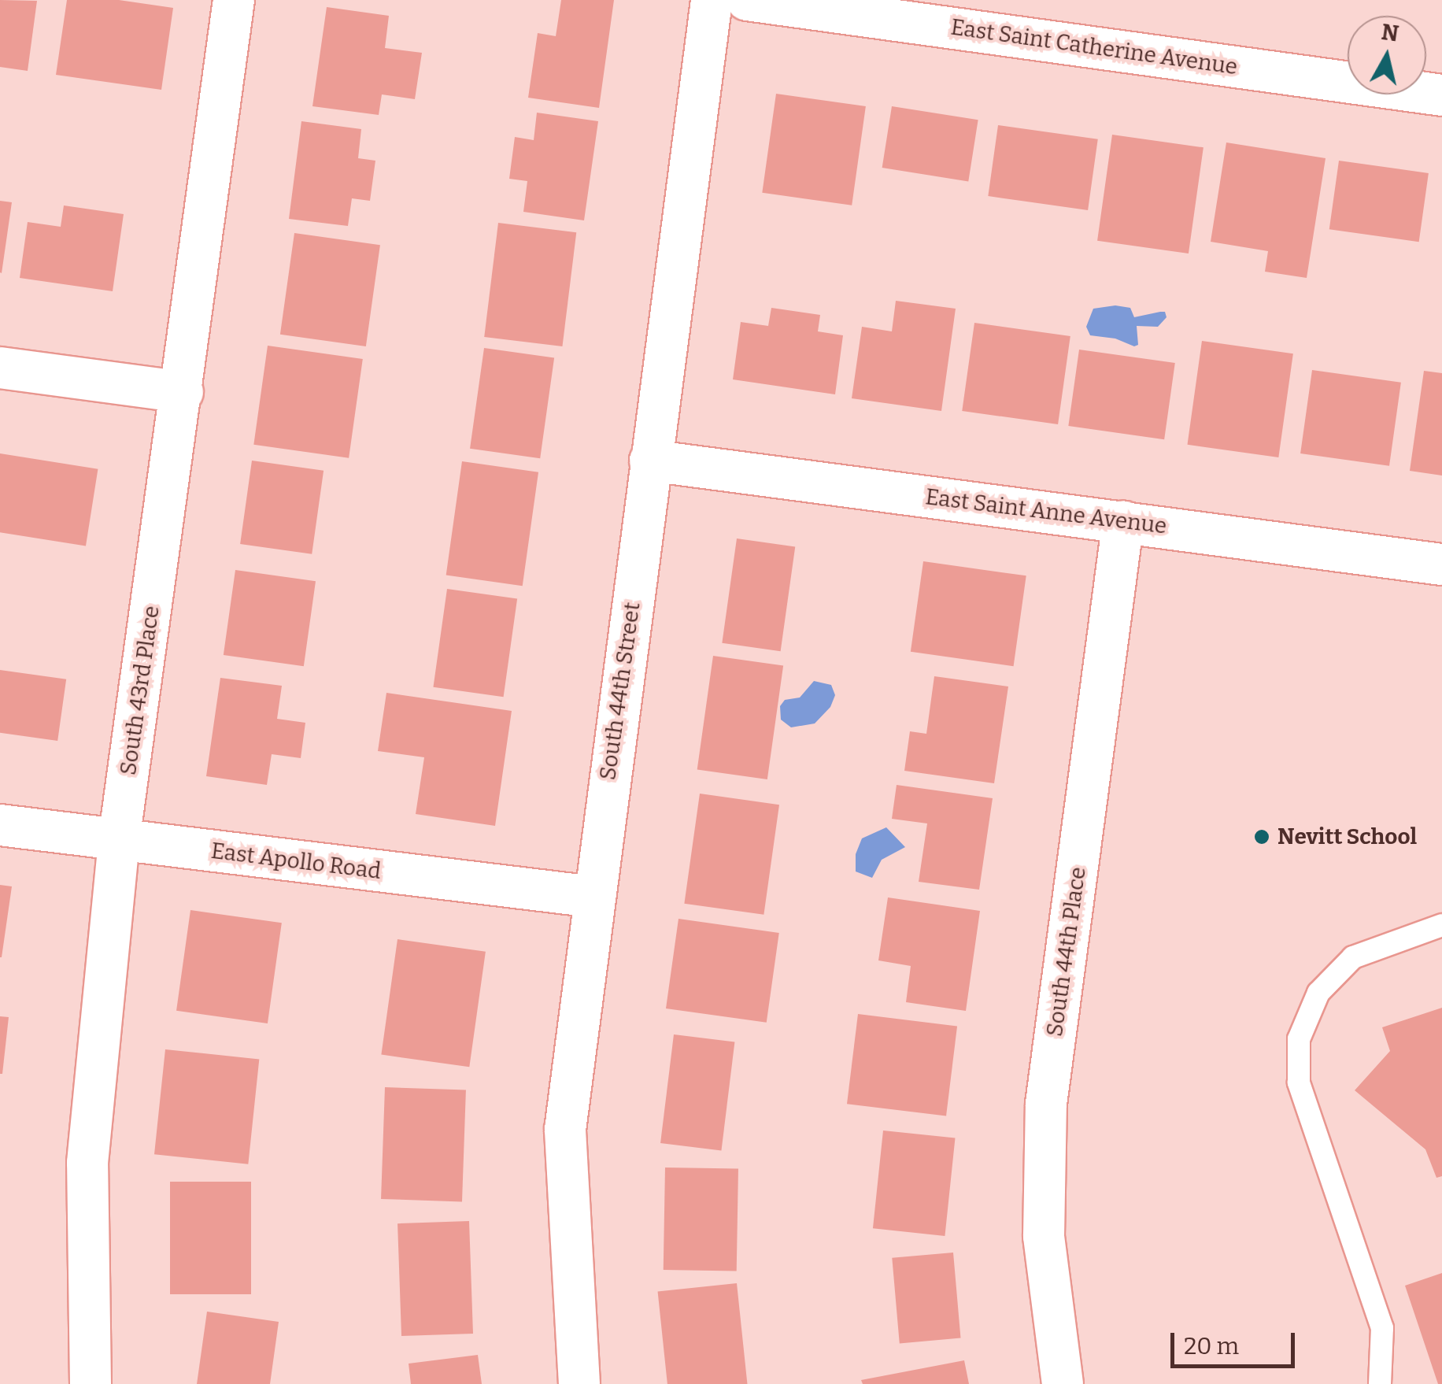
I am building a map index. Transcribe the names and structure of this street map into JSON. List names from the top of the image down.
{
  "streets": {
    "street": [
      "East Saint Catherine Avenue",
      "East Saint Anne Avenue",
      "South 43rd Place",
      "South 44th Street",
      "East Apollo Road",
      "South 44th Place"
    ]
  },
  "crossings": [
    ["East Saint Anne Avenue", "South 44th Street"],
    ["East Saint Anne Avenue", "South 44th Place"],
    ["South 43rd Place", "East Apollo Road"],
    ["South 44th Street", "East Apollo Road"]
  ],
  "places": ["Nevitt School"],
  "scale_bar": "20 m",
  "north": "top"
}
